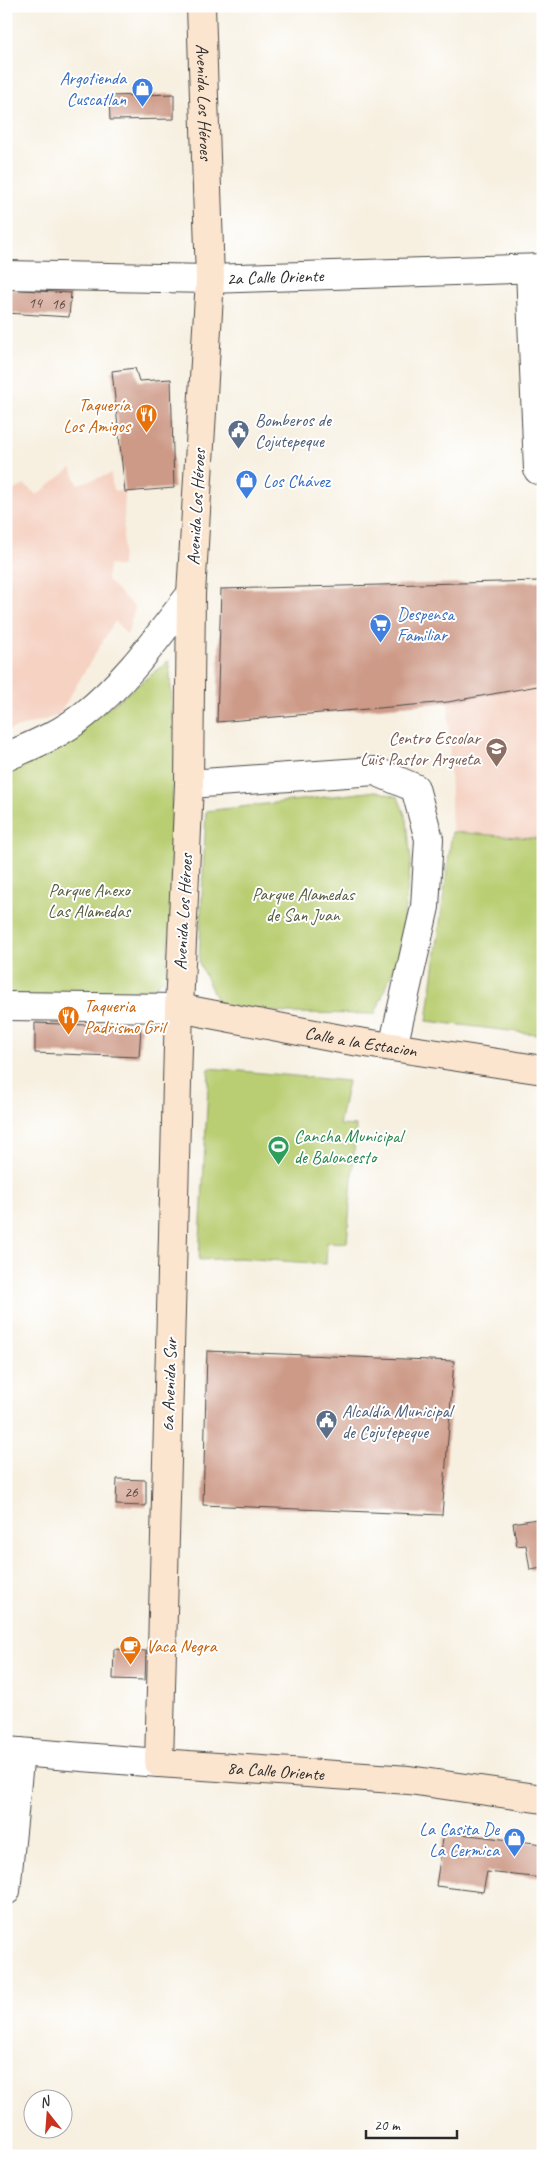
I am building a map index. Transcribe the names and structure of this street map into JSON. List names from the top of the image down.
{
  "streets": {
    "main road": [
      "Avenida Los Héroes",
      "Calle a la Estacion",
      "6a Avenida Sur",
      "8a Calle Oriente"
    ],
    "street": ["2a Calle Oriente"]
  },
  "crossings": [
    ["Avenida Los Héroes", "2a Calle Oriente"],
    ["Avenida Los Héroes", "Calle a la Estacion"],
    ["Avenida Los Héroes", "6a Avenida Sur"],
    ["Calle a la Estacion", "6a Avenida Sur"],
    ["6a Avenida Sur", "8a Calle Oriente"]
  ],
  "parks": ["Parque Anexo Las Alamedas", "Parque Alamedas de San Juan"],
  "places": {
    "shop": ["Argotienda Cuscatlan", "Los Chávez", "La Casita De La Cermica"],
    "restaurant": ["Taquería Los Amigos", "Taqueria Padrismo Gril"],
    "public building": ["Bomberos de Cojutepeque", "Alcaldía Municipal de Cojutepeque"],
    "supermarket": ["Despensa Familiar"],
    "school or university": ["Centro Escolar Luis Pastor Argueta"],
    "sports": ["Cancha Municipal de Baloncesto"],
    "cafe": ["Vaca Negra"]
  },
  "house_numbers": ["14", "16", "26"],
  "scale_bar": "20 m",
  "north": "top"
}
